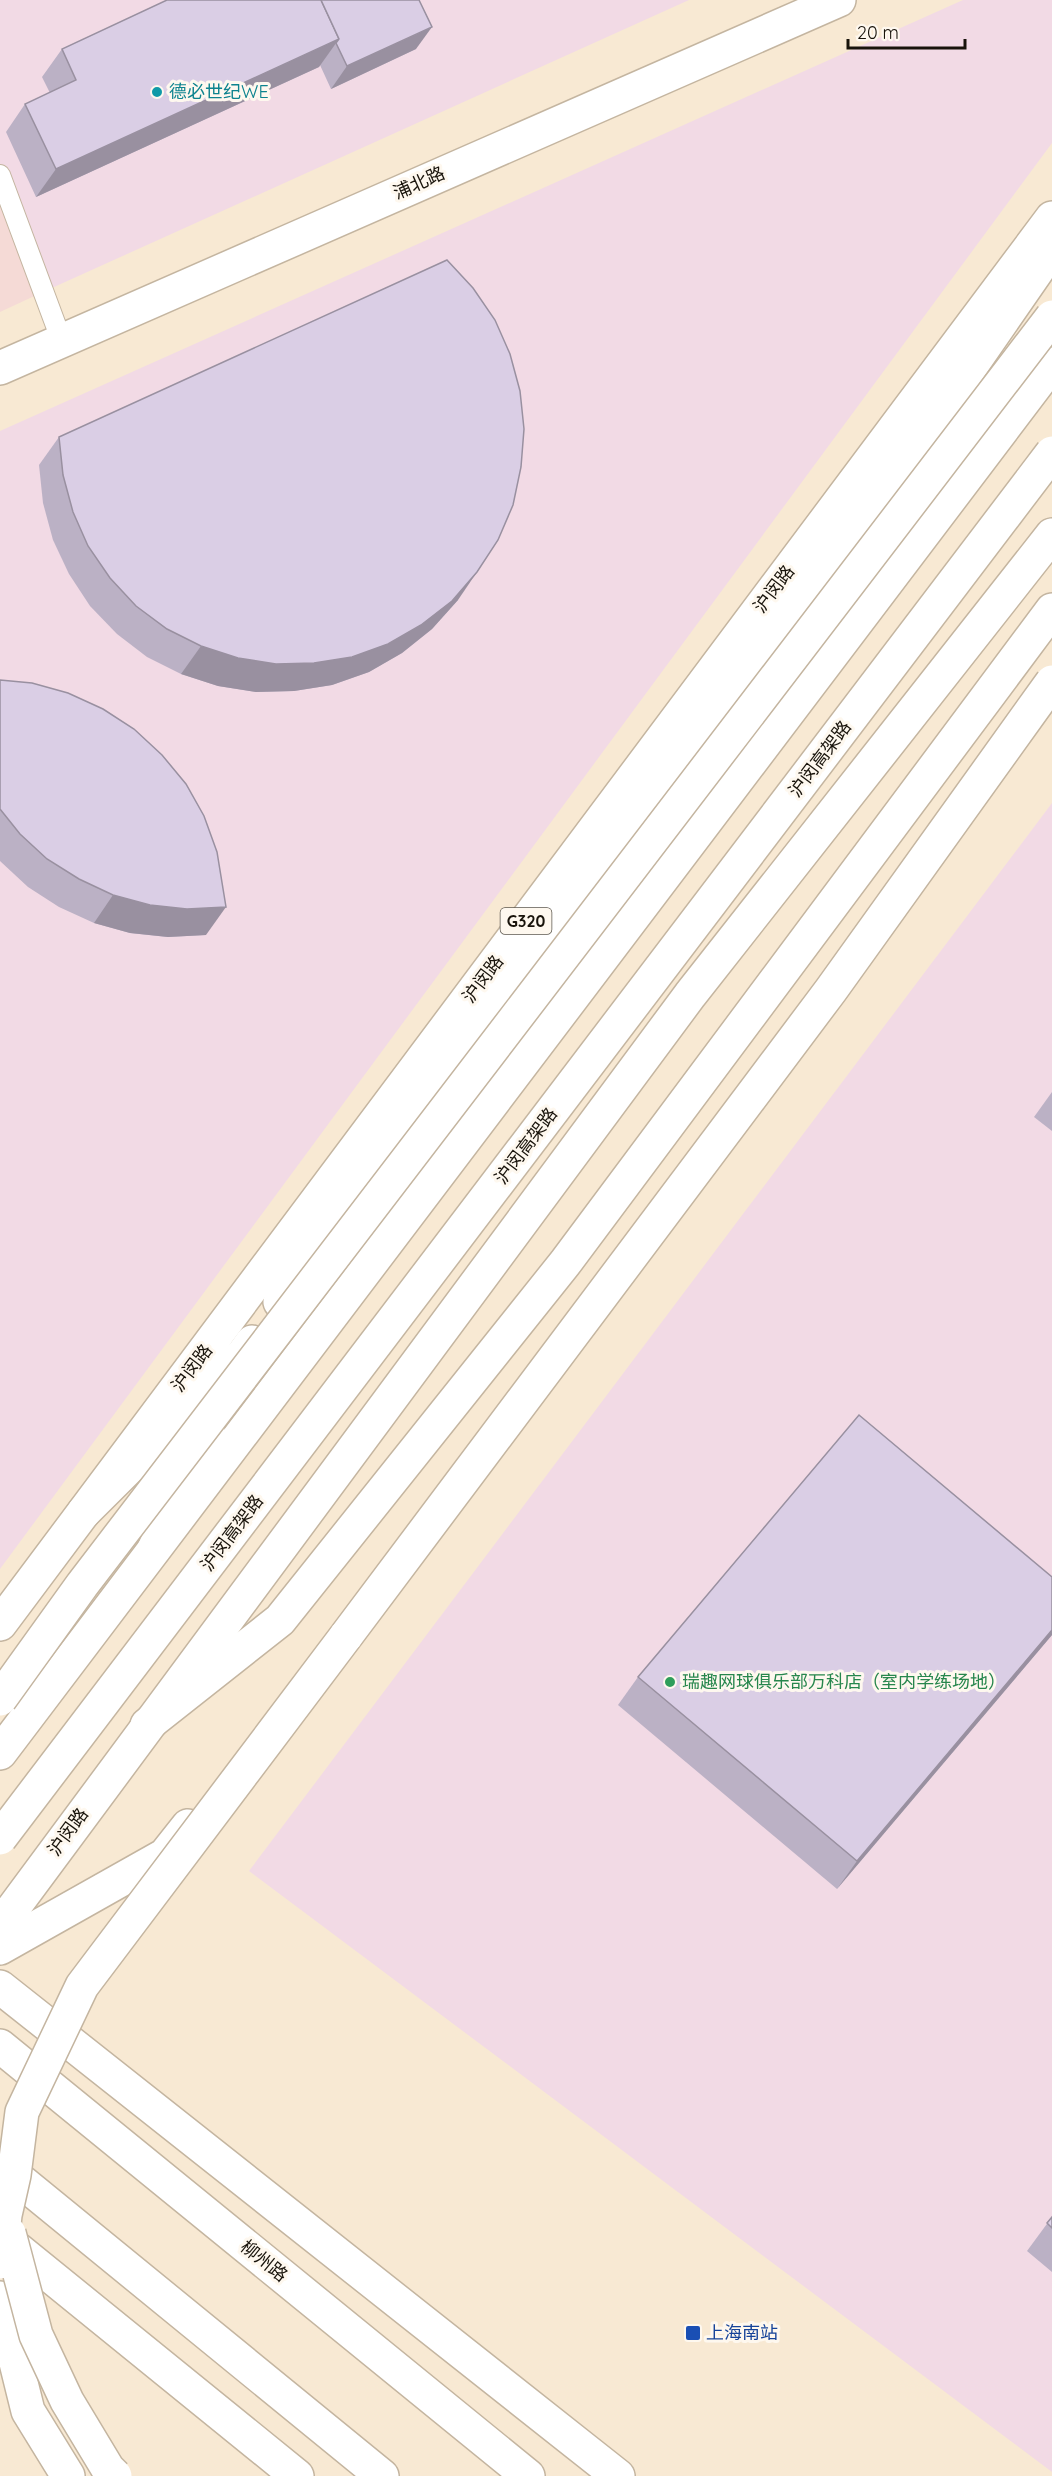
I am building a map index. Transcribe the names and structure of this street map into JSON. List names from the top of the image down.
{
  "streets": {
    "main road": [
      "浦北路",
      "沪闵路",
      "沪闵高架路",
      "G320",
      "柳州路"
    ]
  },
  "places": {
    "other": ["德必世纪WE", "瑞趣网球俱乐部万科店（室内学练场地）"],
    "transit": ["上海南站"]
  },
  "scale_bar": "20 m"
}
